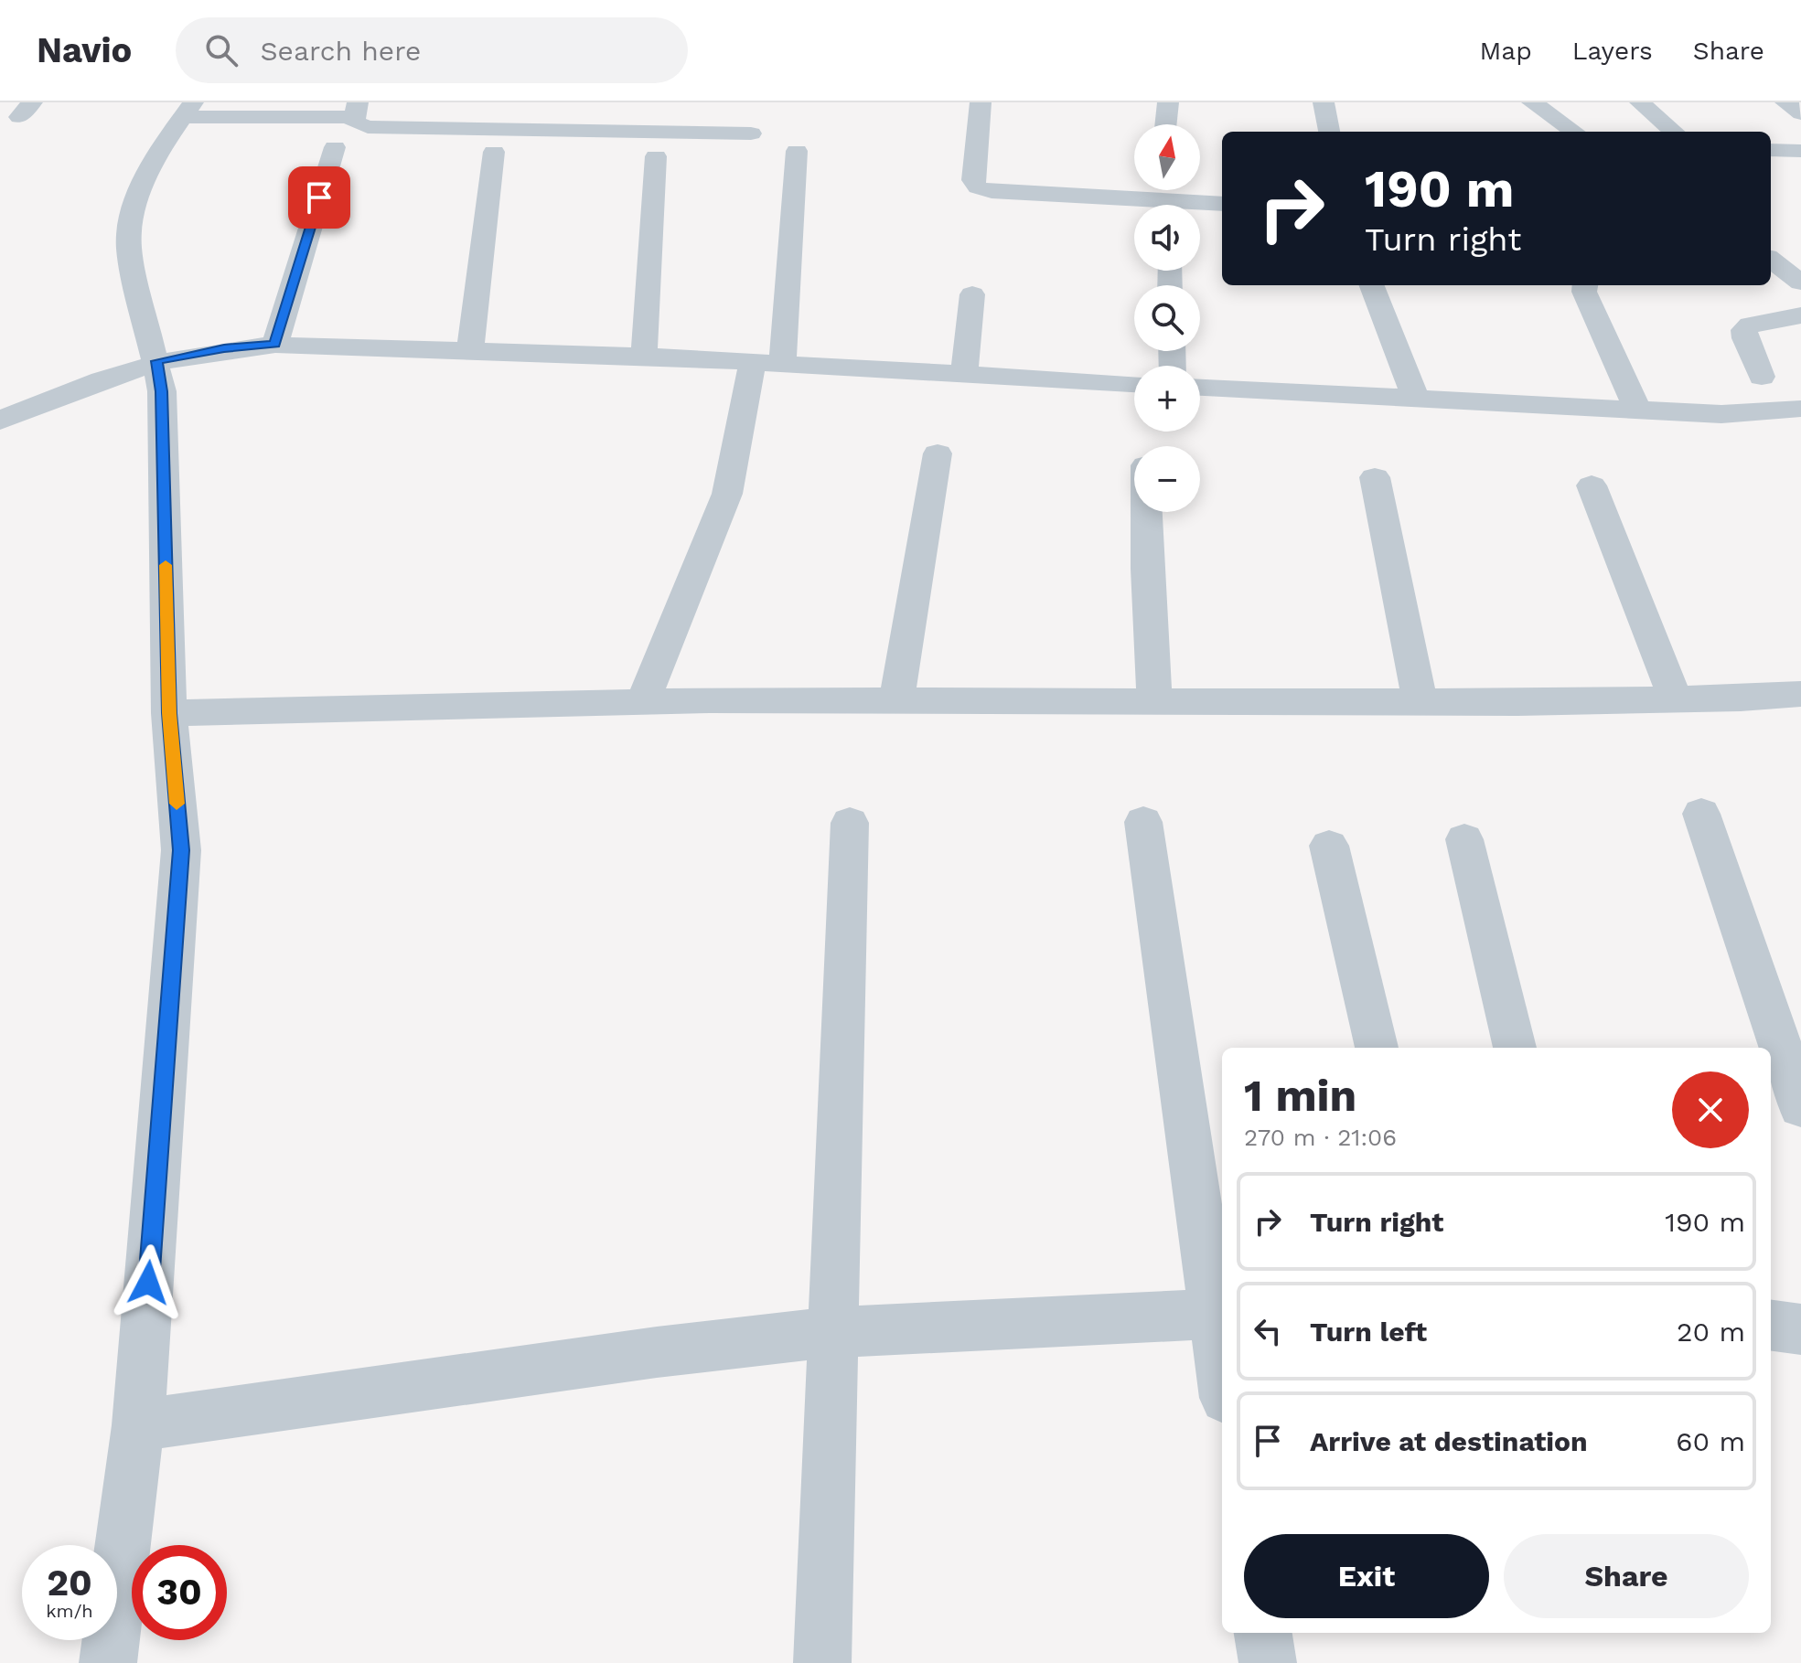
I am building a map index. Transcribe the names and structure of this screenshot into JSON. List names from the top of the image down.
{
  "north": "top",
  "page": {
    "header": "Navio",
    "search": "Search here",
    "nav": ["Map", "Layers", "Share"],
    "map_buttons": ["+", "−"],
    "turn": ["190 m", "Turn right"],
    "heading": ["1 min", "270 m · 21:06"],
    "list": [
      {
        "name": "Turn right",
        "value": "190 m"
      },
      {
        "name": "Turn left",
        "value": "20 m"
      },
      {
        "name": "Arrive at destination",
        "value": "60 m"
      }
    ],
    "buttons": ["Exit", "Share"],
    "speed": "20 km/h",
    "limit": "30"
  }
}
